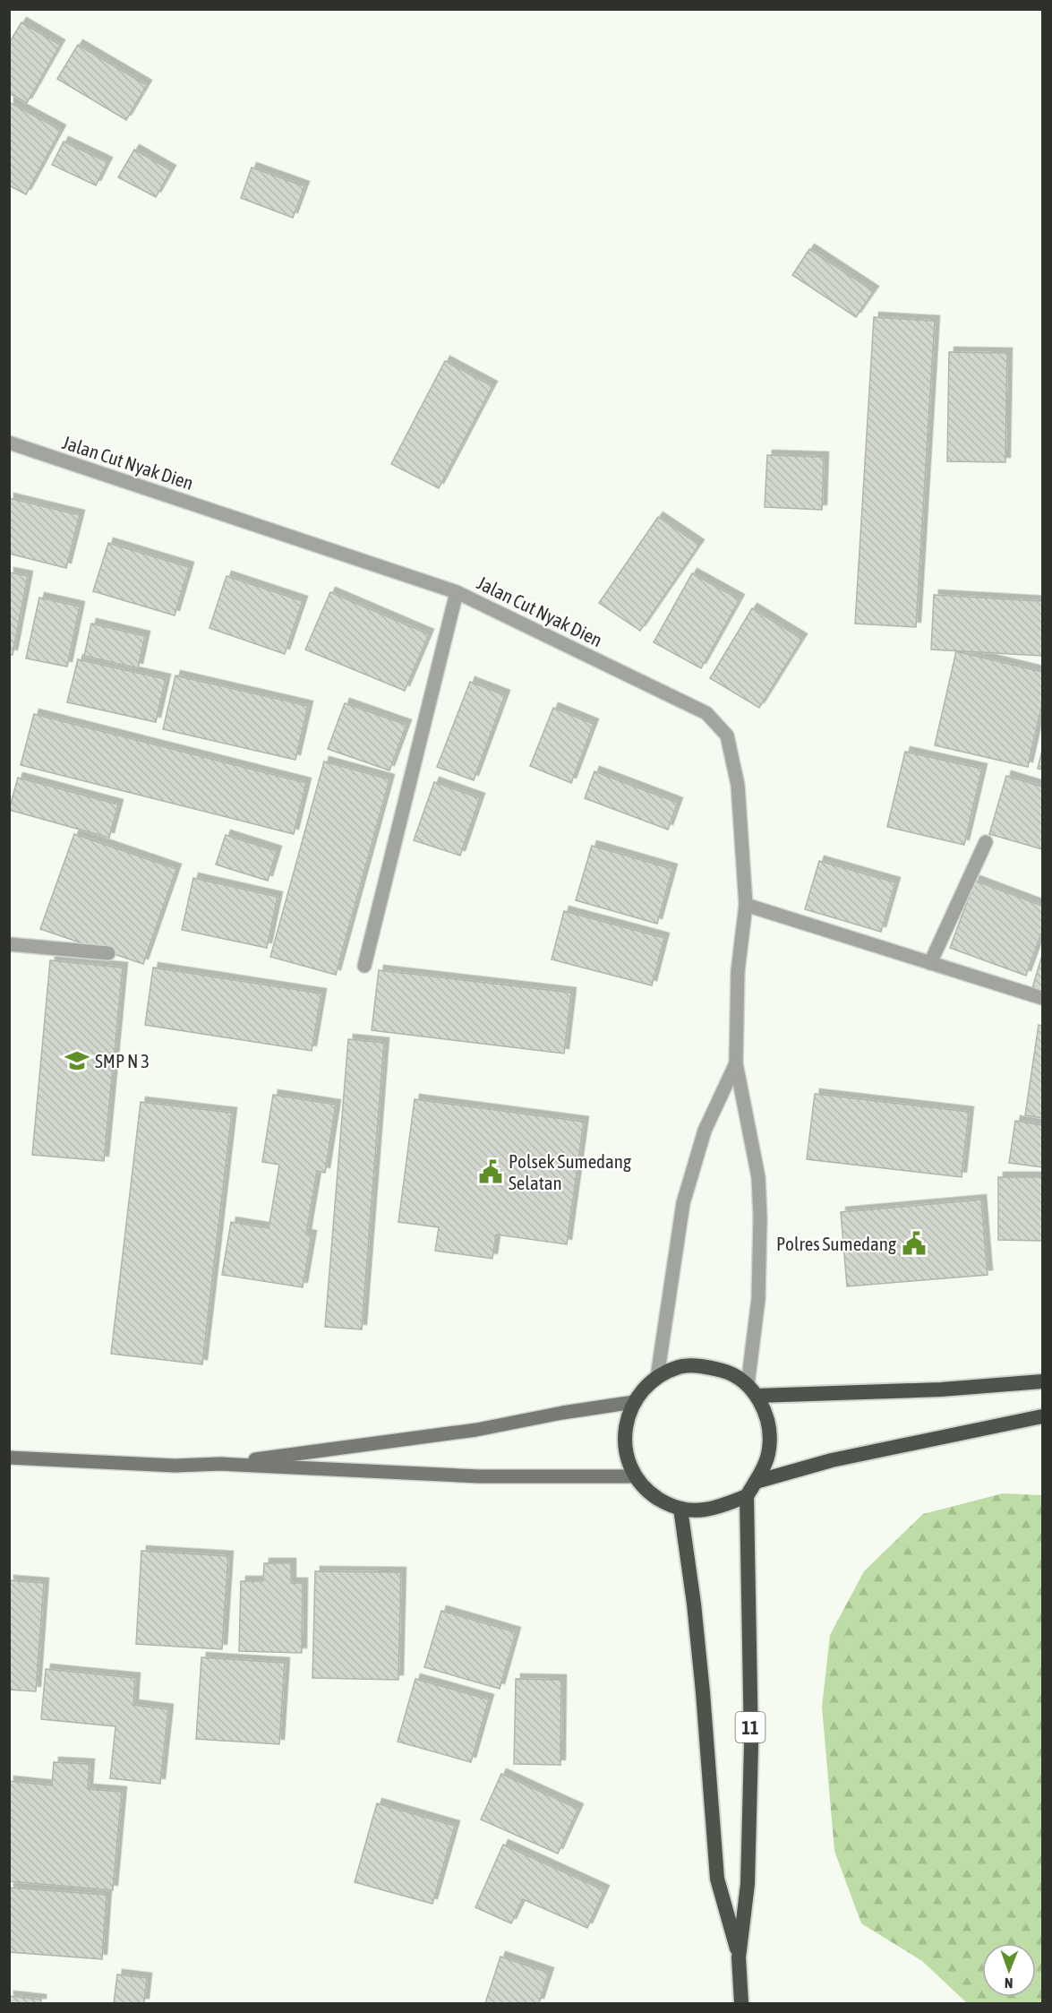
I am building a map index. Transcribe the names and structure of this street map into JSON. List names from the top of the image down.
{
  "streets": {
    "highway": ["11"],
    "street": ["Jalan Cut Nyak Dien"]
  },
  "places": {
    "school or university": ["SMP N 3"],
    "public building": ["Polsek Sumedang Selatan", "Polres Sumedang"]
  },
  "north": "bottom"
}
